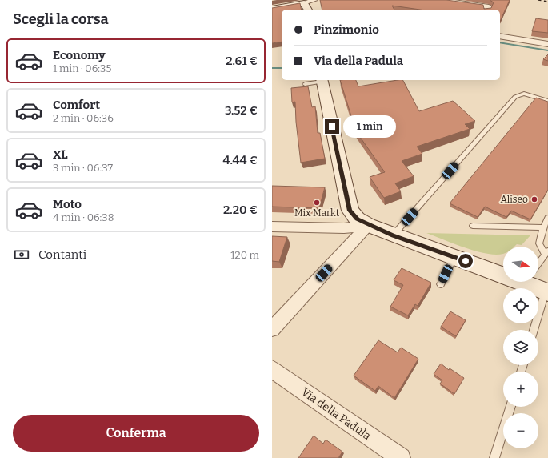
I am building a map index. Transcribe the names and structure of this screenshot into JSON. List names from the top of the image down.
{
  "streets": {
    "street": ["Via della Padula"]
  },
  "places": ["Aliseo", "Mix Markt"],
  "north": "right",
  "page": {
    "heading": "Scegli la corsa",
    "banner": ["Pinzimonio", "Via della Padula"],
    "list": [
      {
        "name": "Economy",
        "note": "1 min · 06:35",
        "value": "2.61 €"
      },
      {
        "name": "Comfort",
        "note": "2 min · 06:36",
        "value": "3.52 €"
      },
      {
        "name": "XL",
        "note": "3 min · 06:37",
        "value": "4.44 €"
      },
      {
        "name": "Moto",
        "note": "4 min · 06:38",
        "value": "2.20 €"
      }
    ],
    "bubble": "1 min",
    "pay": ["Contanti", "120 m"],
    "map_buttons": ["+", "−"],
    "buttons": "Conferma"
  }
}
